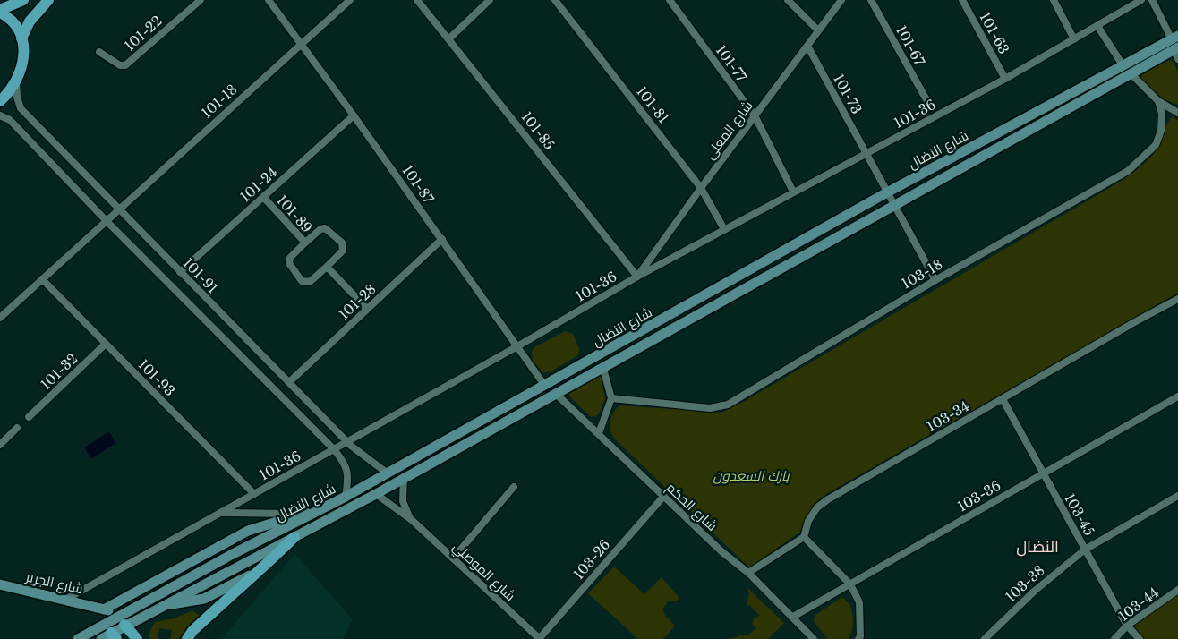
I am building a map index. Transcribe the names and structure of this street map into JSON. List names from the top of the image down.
{
  "streets": {
    "main road": ["شارع النضال", "شارع الجرير"],
    "street": [
      "101-22",
      "101-63",
      "101-67",
      "101-77",
      "101-73",
      "101-18",
      "101-81",
      "101-36",
      "شارع المعلى",
      "101-85",
      "101-24",
      "101-87",
      "101-89",
      "103-18",
      "101-91",
      "101-28",
      "101-32",
      "101-93",
      "103-34",
      "103-36",
      "شارع الحكم",
      "103-45",
      "103-26",
      "شارع الموصلي",
      "103-38",
      "103-44"
    ]
  },
  "crossings": [
    ["101-63", "101-36"],
    ["101-77", "101-36"],
    ["101-77", "شارع المعلى"],
    ["101-73", "101-36"],
    ["101-73", "شارع المعلى"],
    ["101-73", "شارع النضال"],
    ["101-73", "103-18"],
    ["101-18", "101-87"],
    ["101-18", "101-91"],
    ["101-18", "101-93"],
    ["101-81", "101-36"],
    ["101-81", "شارع المعلى"],
    ["101-36", "شارع المعلى"],
    ["101-36", "101-85"],
    ["101-36", "101-87"],
    ["101-36", "101-91"],
    ["101-36", "101-93"],
    ["101-36", "شارع الجرير"],
    ["شارع المعلى", "101-85"],
    ["شارع النضال", "101-87"],
    ["شارع النضال", "101-91"],
    ["شارع النضال", "شارع الحكم"],
    ["شارع النضال", "شارع الموصلي"],
    ["شارع النضال", "شارع الجرير"],
    ["101-24", "101-87"],
    ["101-24", "101-89"],
    ["101-24", "101-91"],
    ["101-87", "101-28"],
    ["101-91", "101-28"],
    ["101-32", "101-93"],
    ["103-34", "103-45"],
    ["103-36", "شارع الحكم"],
    ["103-36", "103-45"],
    ["شارع الحكم", "103-26"],
    ["103-45", "103-38"],
    ["103-45", "103-44"],
    ["103-26", "شارع الموصلي"]
  ],
  "districts": ["النضال"],
  "parks": ["بارك السعدون"]
}
